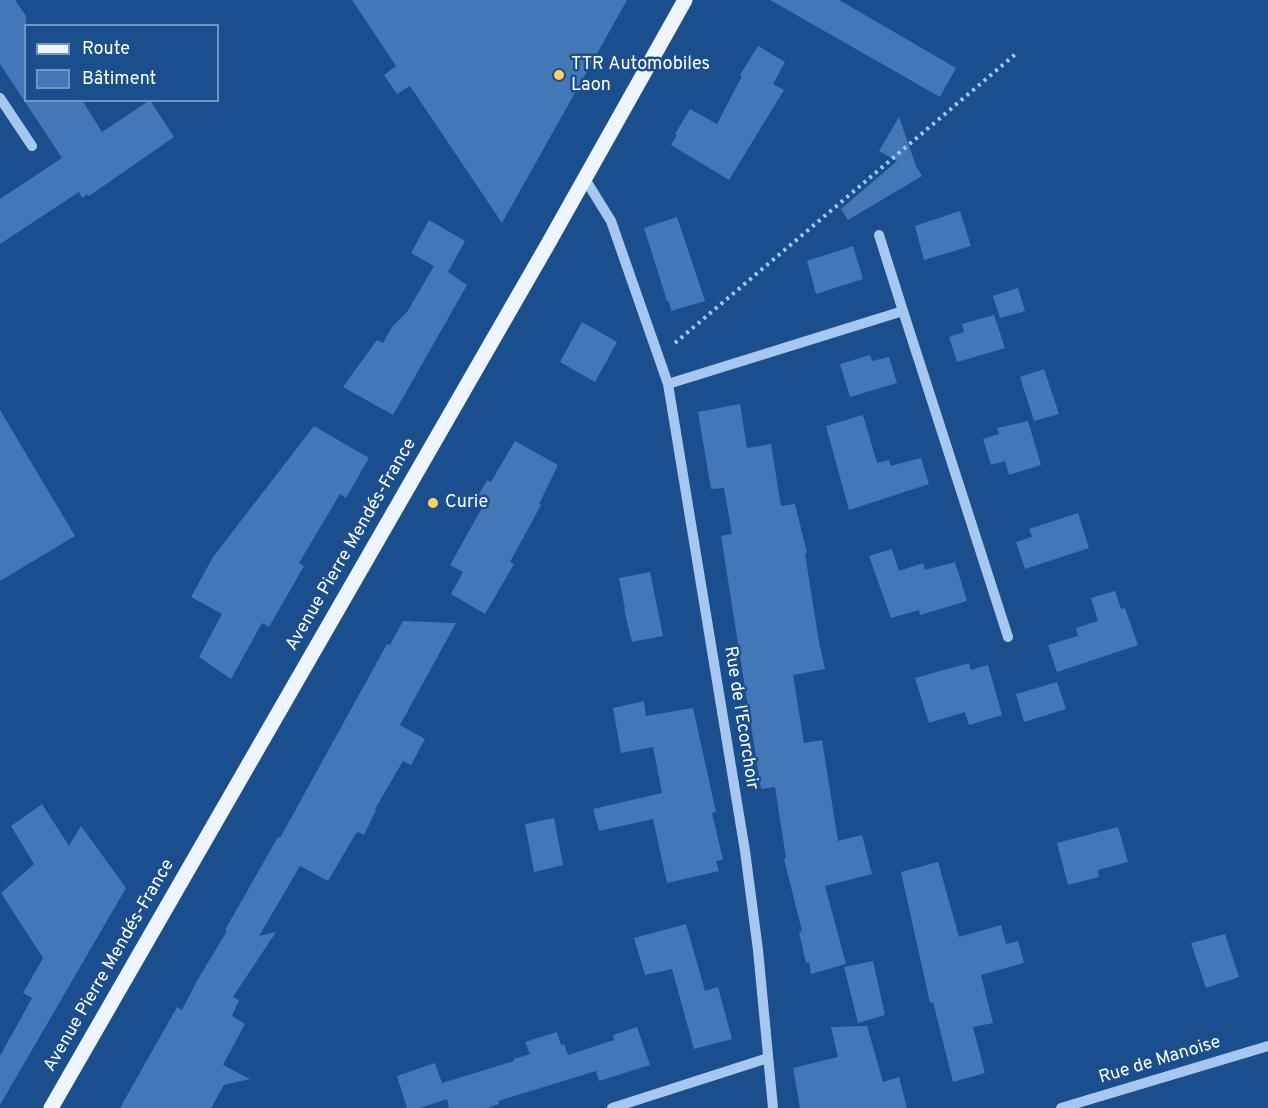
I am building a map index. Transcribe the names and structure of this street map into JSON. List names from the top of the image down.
{
  "streets": {
    "main road": ["Avenue Pierre Mendés-France"],
    "street": ["Rue de l'Ecorchoir", "Rue de Manoise"]
  },
  "crossings": [
    ["Avenue Pierre Mendés-France", "Rue de l'Ecorchoir"]
  ],
  "places": ["TTR Automobiles Laon", "Curie"],
  "legend": ["Route", "Bâtiment"]
}
